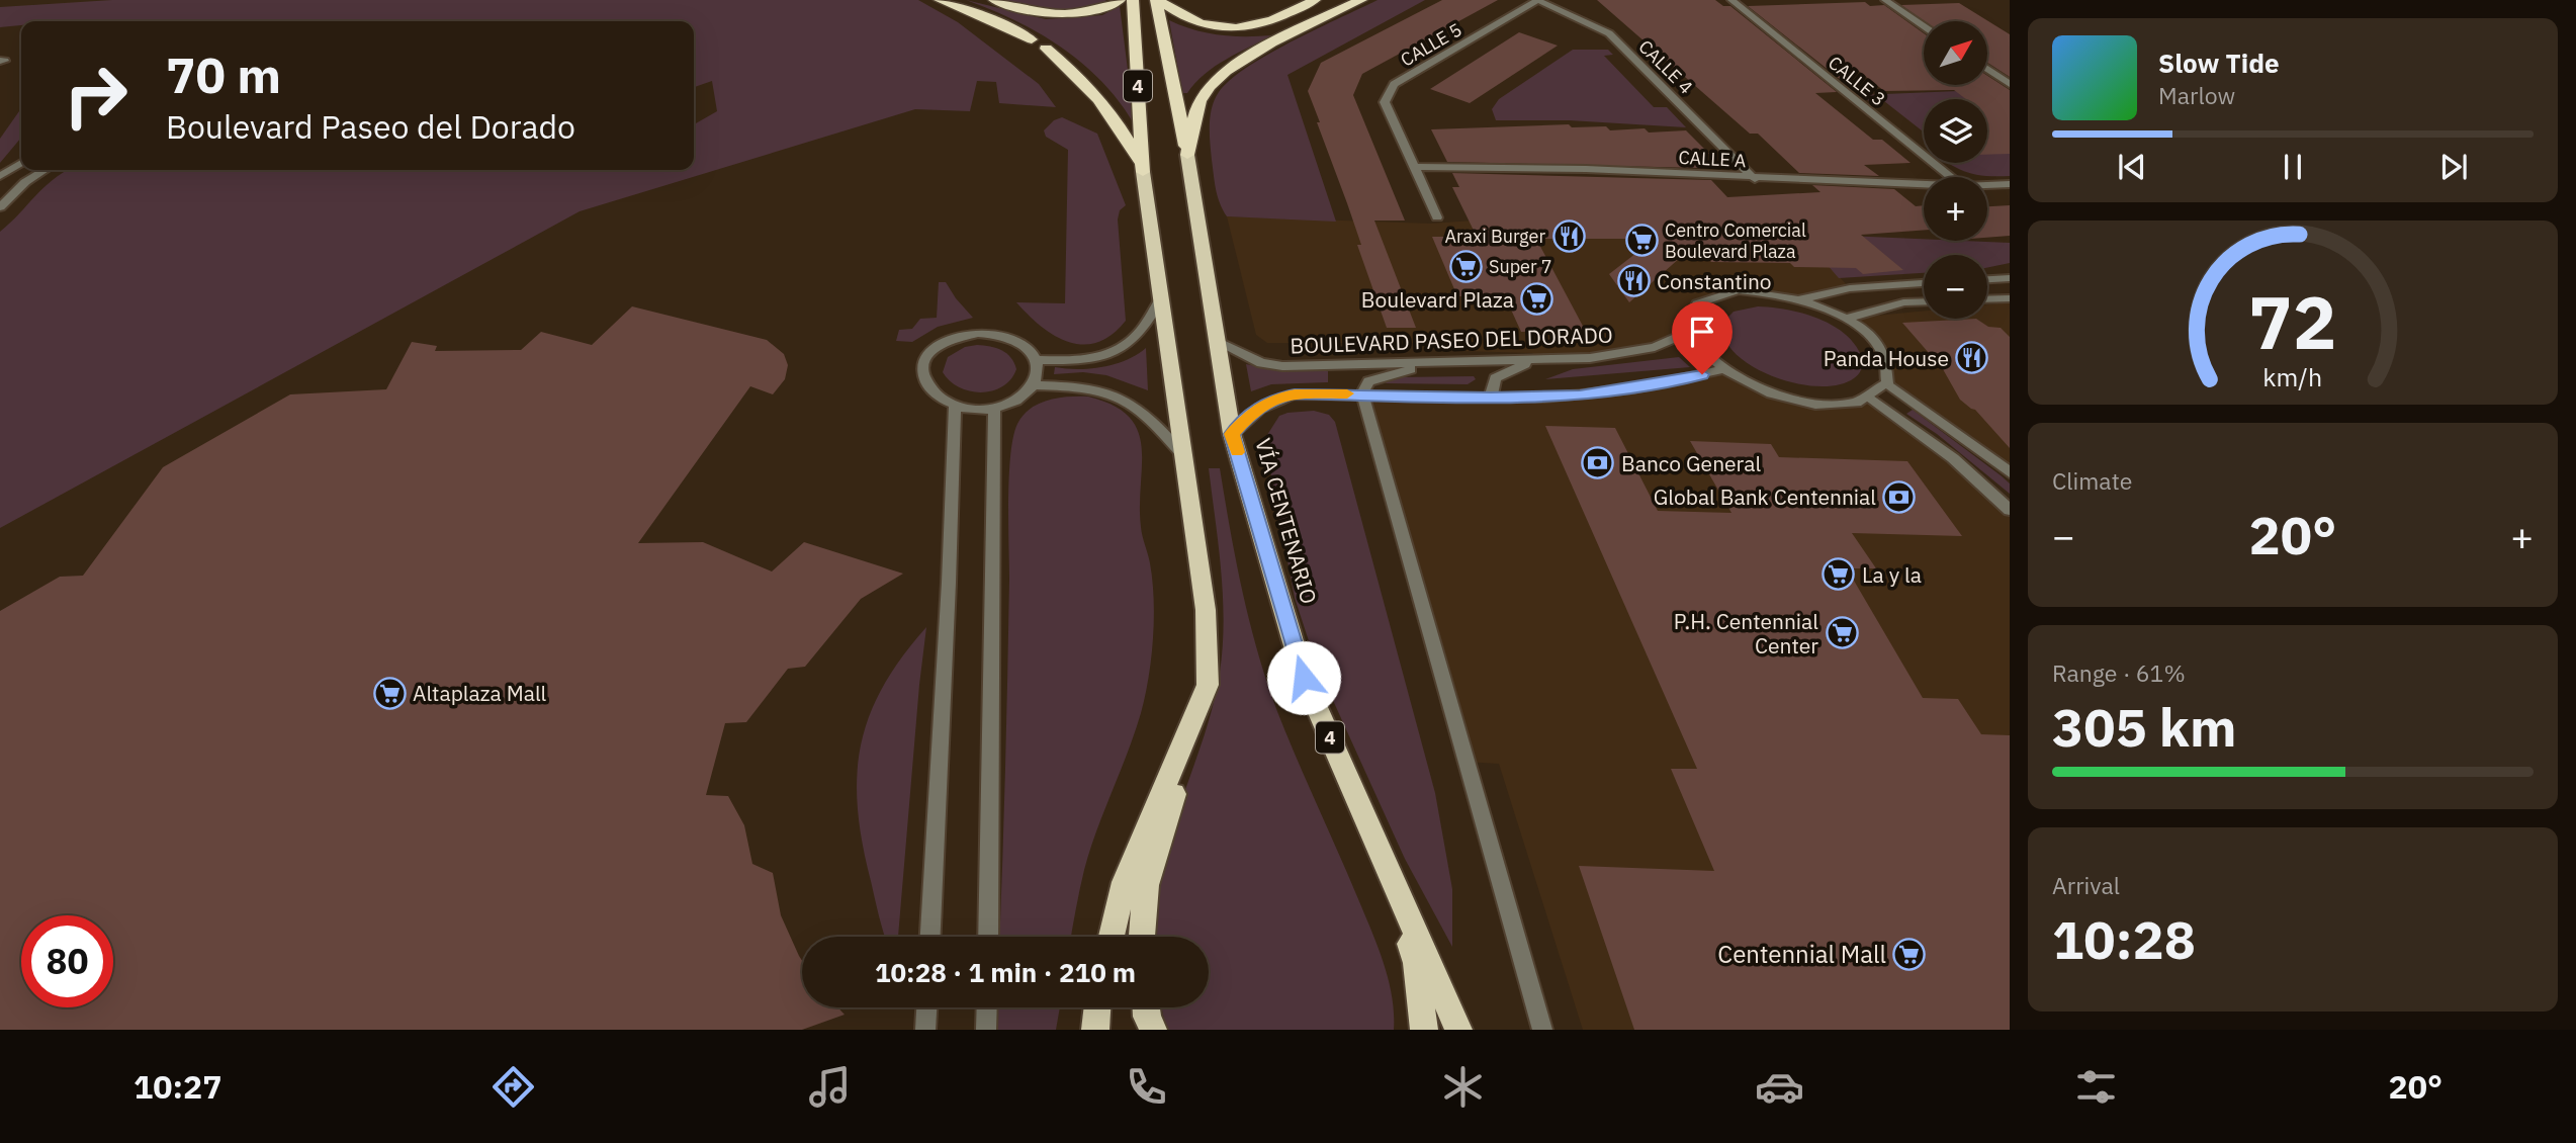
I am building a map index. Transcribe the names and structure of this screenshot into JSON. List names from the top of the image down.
{
  "streets": {
    "highway": ["4", "VÍA CENTENARIO"],
    "street": [
      "CALLE 5",
      "CALLE 4",
      "CALLE 3",
      "CALLE A",
      "BOULEVARD PASEO DEL DORADO"
    ]
  },
  "crossings": [
    ["CALLE 5", "CALLE 4"],
    ["CALLE 5", "CALLE A"],
    ["CALLE 4", "CALLE A"],
    ["BOULEVARD PASEO DEL DORADO", "VÍA CENTENARIO"]
  ],
  "places": {
    "restaurant": ["Araxi Burger", "Constantino", "Panda House"],
    "supermarket": [
      "Centro Comercial Boulevard Plaza",
      "Super 7",
      "Boulevard Plaza",
      "La y la",
      "P.H. Centennial Center",
      "Altaplaza Mall",
      "Centennial Mall"
    ],
    "bank": ["Banco General", "Global Bank Centennial"]
  },
  "north": "top right",
  "page": {
    "map_buttons": ["+", "−"],
    "turn": ["70 m", "Boulevard Paseo del Dorado"],
    "song": ["Slow Tide", "Marlow"],
    "tile": [
      "Climate",
      ["Range · 61%", "305 km"],
      ["Arrival", "10:28"]
    ],
    "heat": ["−", "20°", "+"],
    "limit": "80",
    "trip": "10:28 · 1 min · 210 m",
    "tabs": ["10:27", "20°"],
    "gauge": ["72", "km/h"]
  }
}
